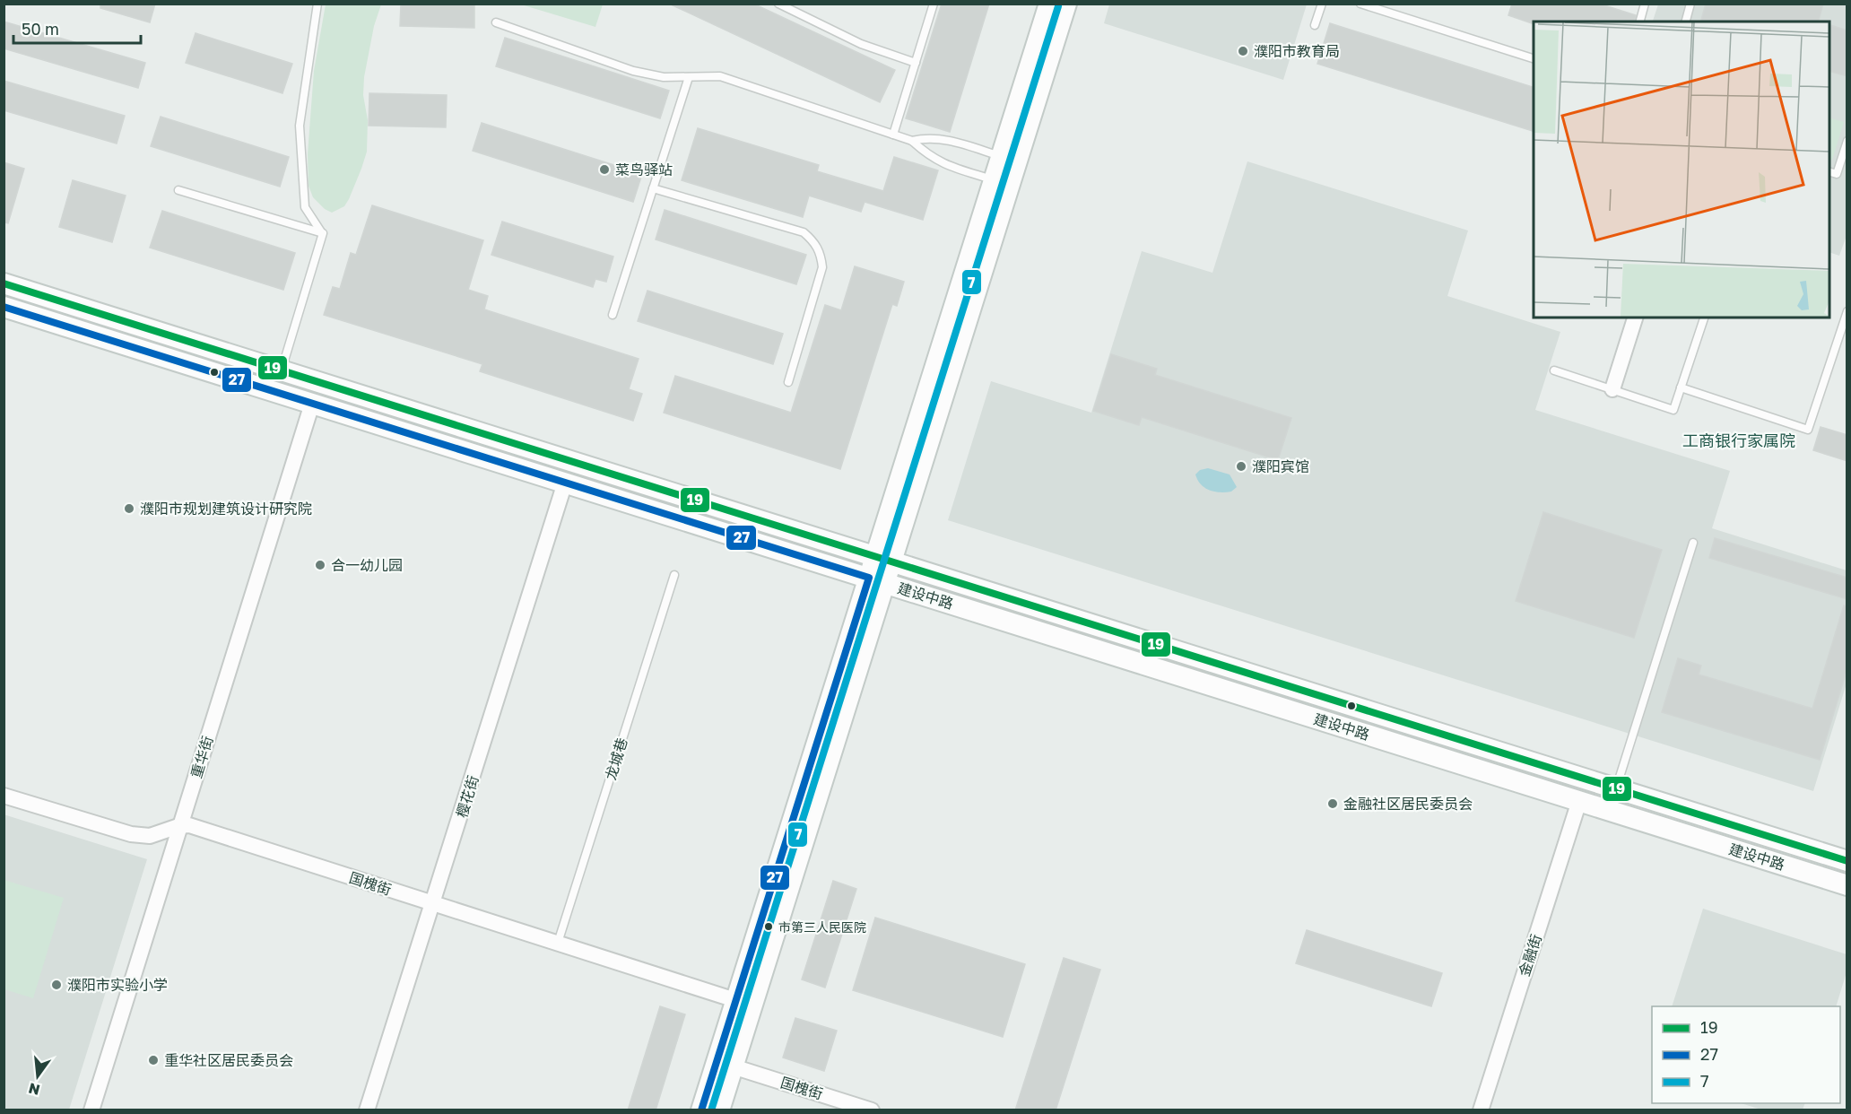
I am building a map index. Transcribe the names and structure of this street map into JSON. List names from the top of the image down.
{
  "streets": {
    "main road": ["建设中路"],
    "street": [
      "重华街",
      "樱花街",
      "国槐街",
      "金融街"
    ],
    "lane": ["龙城巷"]
  },
  "crossings": [
    ["建设中路", "重华街"],
    ["建设中路", "樱花街"],
    ["建设中路", "金融街"],
    ["重华街", "国槐街"],
    ["龙城巷", "国槐街"],
    ["樱花街", "国槐街"]
  ],
  "districts": ["工商银行家属院"],
  "places": [
    "濮阳市教育局",
    "菜鸟驿站",
    "濮阳宾馆",
    "濮阳市规划建筑设计研究院",
    "合一幼儿园",
    "金融社区居民委员会",
    "市第三人民医院",
    "濮阳市实验小学",
    "重华社区居民委员会"
  ],
  "lines": ["transit line 7", "transit line 19", "transit line 27"],
  "legend": ["19", "27", "7"],
  "scale_bar": "50 m",
  "north": "bottom"
}
